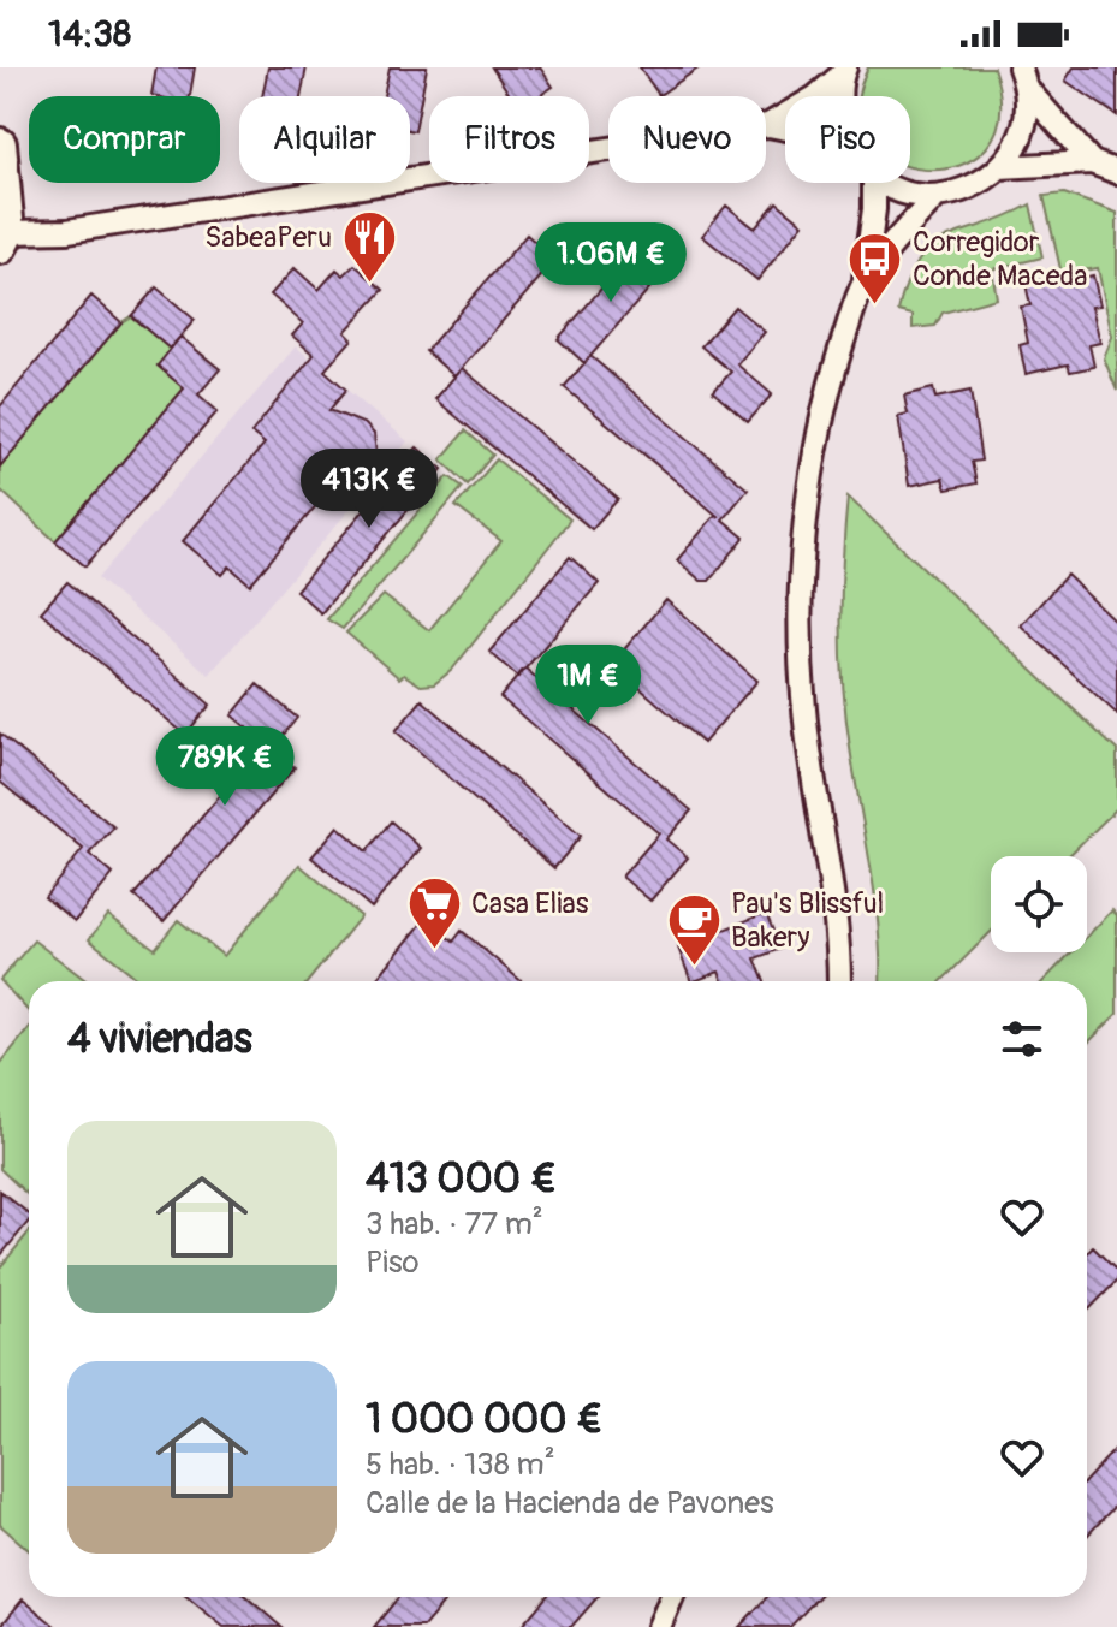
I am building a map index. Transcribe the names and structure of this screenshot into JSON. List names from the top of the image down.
{
  "places": {
    "restaurant": ["SabeaPeru"],
    "bus stop": ["Corregidor Conde Maceda"],
    "supermarket": ["Casa Elias"],
    "cafe": ["Pau's Blissful Bakery"]
  },
  "page": {
    "status": "14:38",
    "chip": [
      "Comprar",
      "Alquilar",
      "Filtros",
      "Nuevo",
      "Piso"
    ],
    "price": [
      "1.06M €",
      "413K €",
      "1M €",
      "789K €"
    ],
    "heading": "4 viviendas",
    "list": [
      {
        "name": "413 000 €",
        "note": "3 hab. · 77 m² · Piso"
      },
      {
        "name": "1 000 000 €",
        "note": "5 hab. · 138 m² · Calle de la Hacienda de Pavones"
      }
    ]
  }
}
